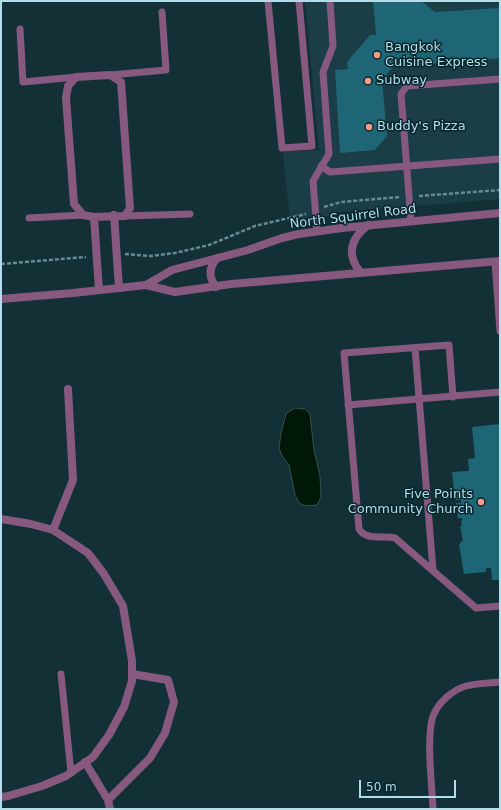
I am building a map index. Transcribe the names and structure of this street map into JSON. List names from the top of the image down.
{
  "streets": {
    "street": ["North Squirrel Road"]
  },
  "places": [
    "Bangkok Cuisine Express",
    "Subway",
    "Buddy's Pizza",
    "Five Points Community Church"
  ],
  "scale_bar": "50 m"
}
